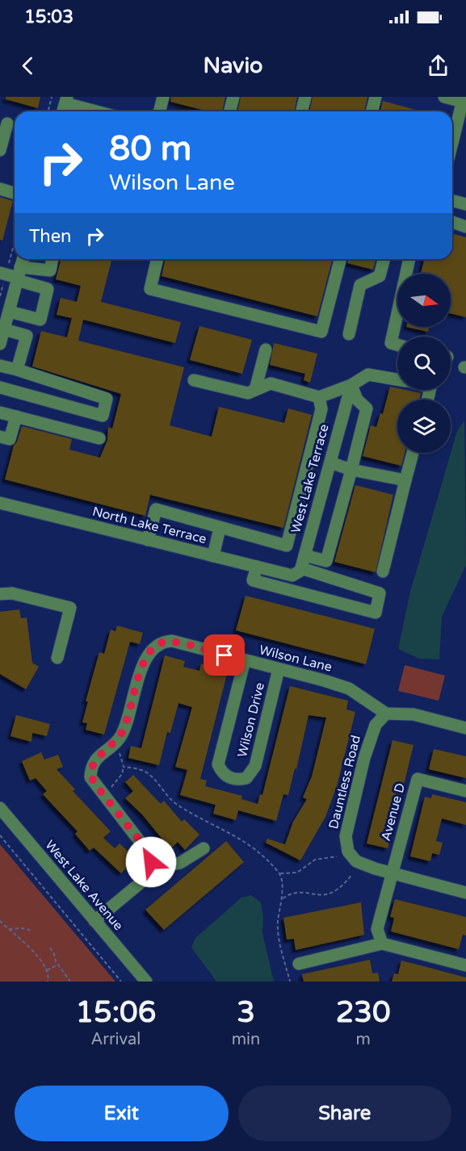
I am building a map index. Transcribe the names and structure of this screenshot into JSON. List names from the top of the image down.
{
  "streets": {
    "street": [
      "West Lake Terrace",
      "North Lake Terrace",
      "Wilson Lane",
      "Wilson Drive",
      "Dauntless Road",
      "Avenue D",
      "West Lake Avenue"
    ]
  },
  "crossings": [
    ["West Lake Terrace", "North Lake Terrace"],
    ["Wilson Lane", "Wilson Drive"],
    ["Wilson Lane", "Dauntless Road"],
    ["Dauntless Road", "Avenue D"]
  ],
  "north": "right",
  "page": {
    "status": "15:03",
    "header": "Navio",
    "turn": ["80 m", "Wilson Lane"],
    "then": "Then",
    "eta": [
      "15:06",
      "Arrival",
      "3",
      "min",
      "230",
      "m"
    ],
    "buttons": ["Exit", "Share"]
  }
}
